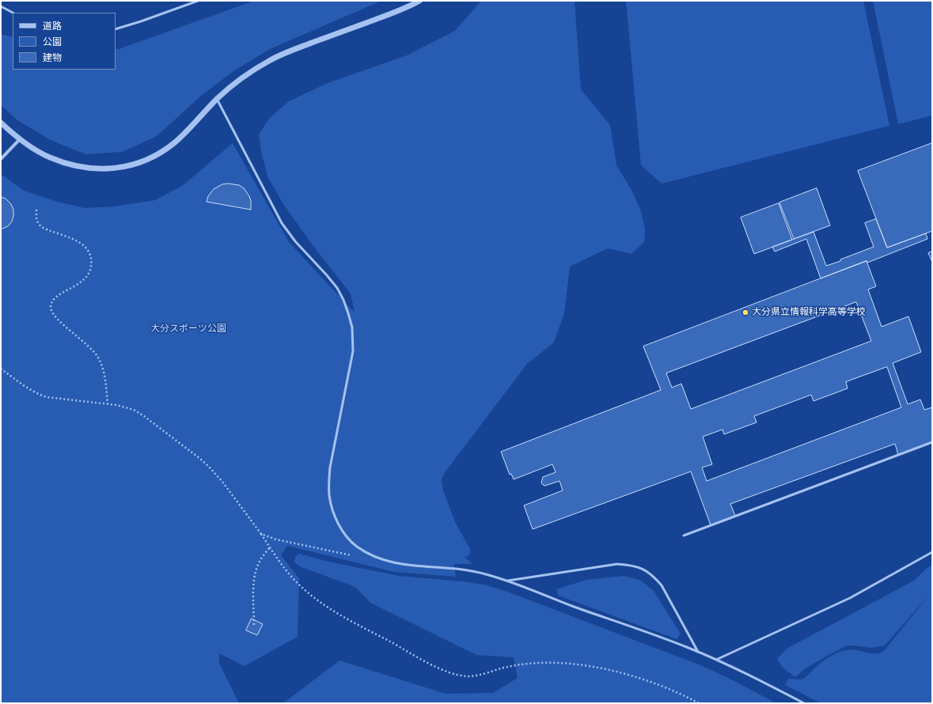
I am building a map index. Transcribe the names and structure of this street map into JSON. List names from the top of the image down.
{
  "parks": ["大分スポーツ公園"],
  "places": ["大分県立情報科学高等学校"],
  "legend": ["道路", "公園", "建物"]
}
